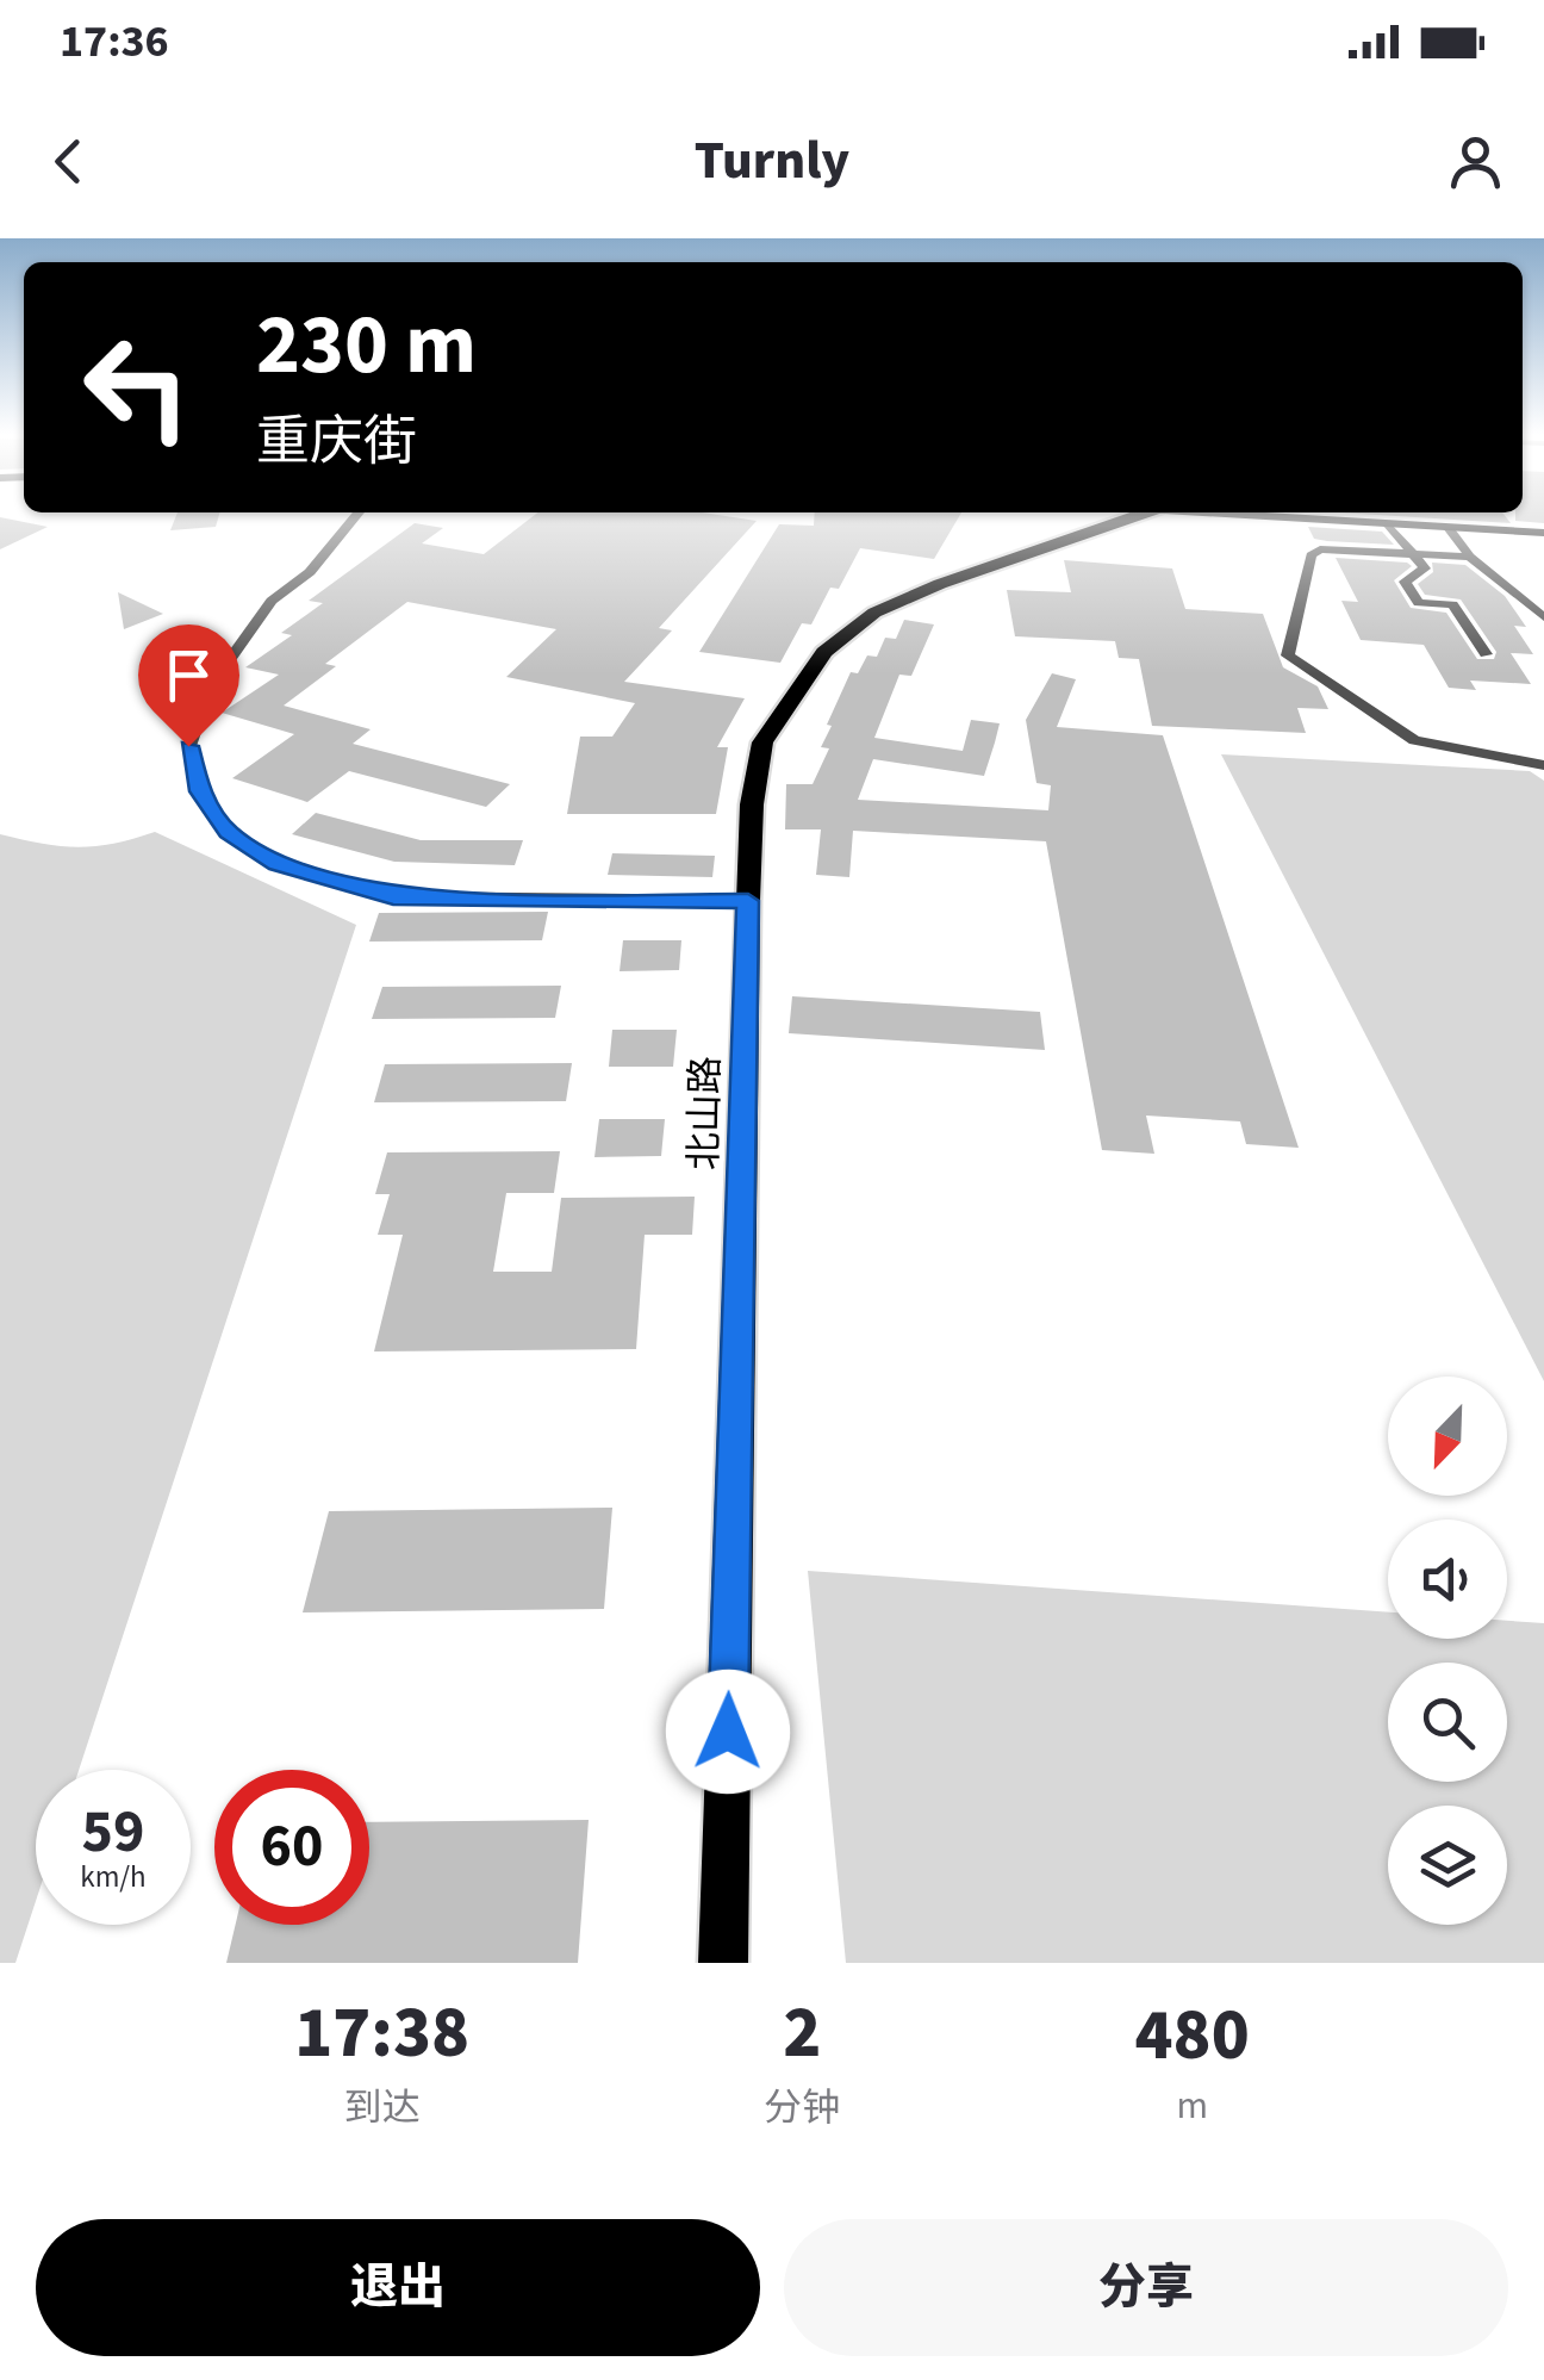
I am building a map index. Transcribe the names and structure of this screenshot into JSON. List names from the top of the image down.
{
  "streets": {
    "main road": ["北山路"]
  },
  "north": "bottom left",
  "page": {
    "status": "17:36",
    "header": "Turnly",
    "turn": ["230 m", "重庆街"],
    "speed": "59 km/h",
    "limit": "60",
    "eta": [
      "17:38",
      "到达",
      "2",
      "分钟",
      "480",
      "m"
    ],
    "buttons": ["退出", "分享"]
  }
}
